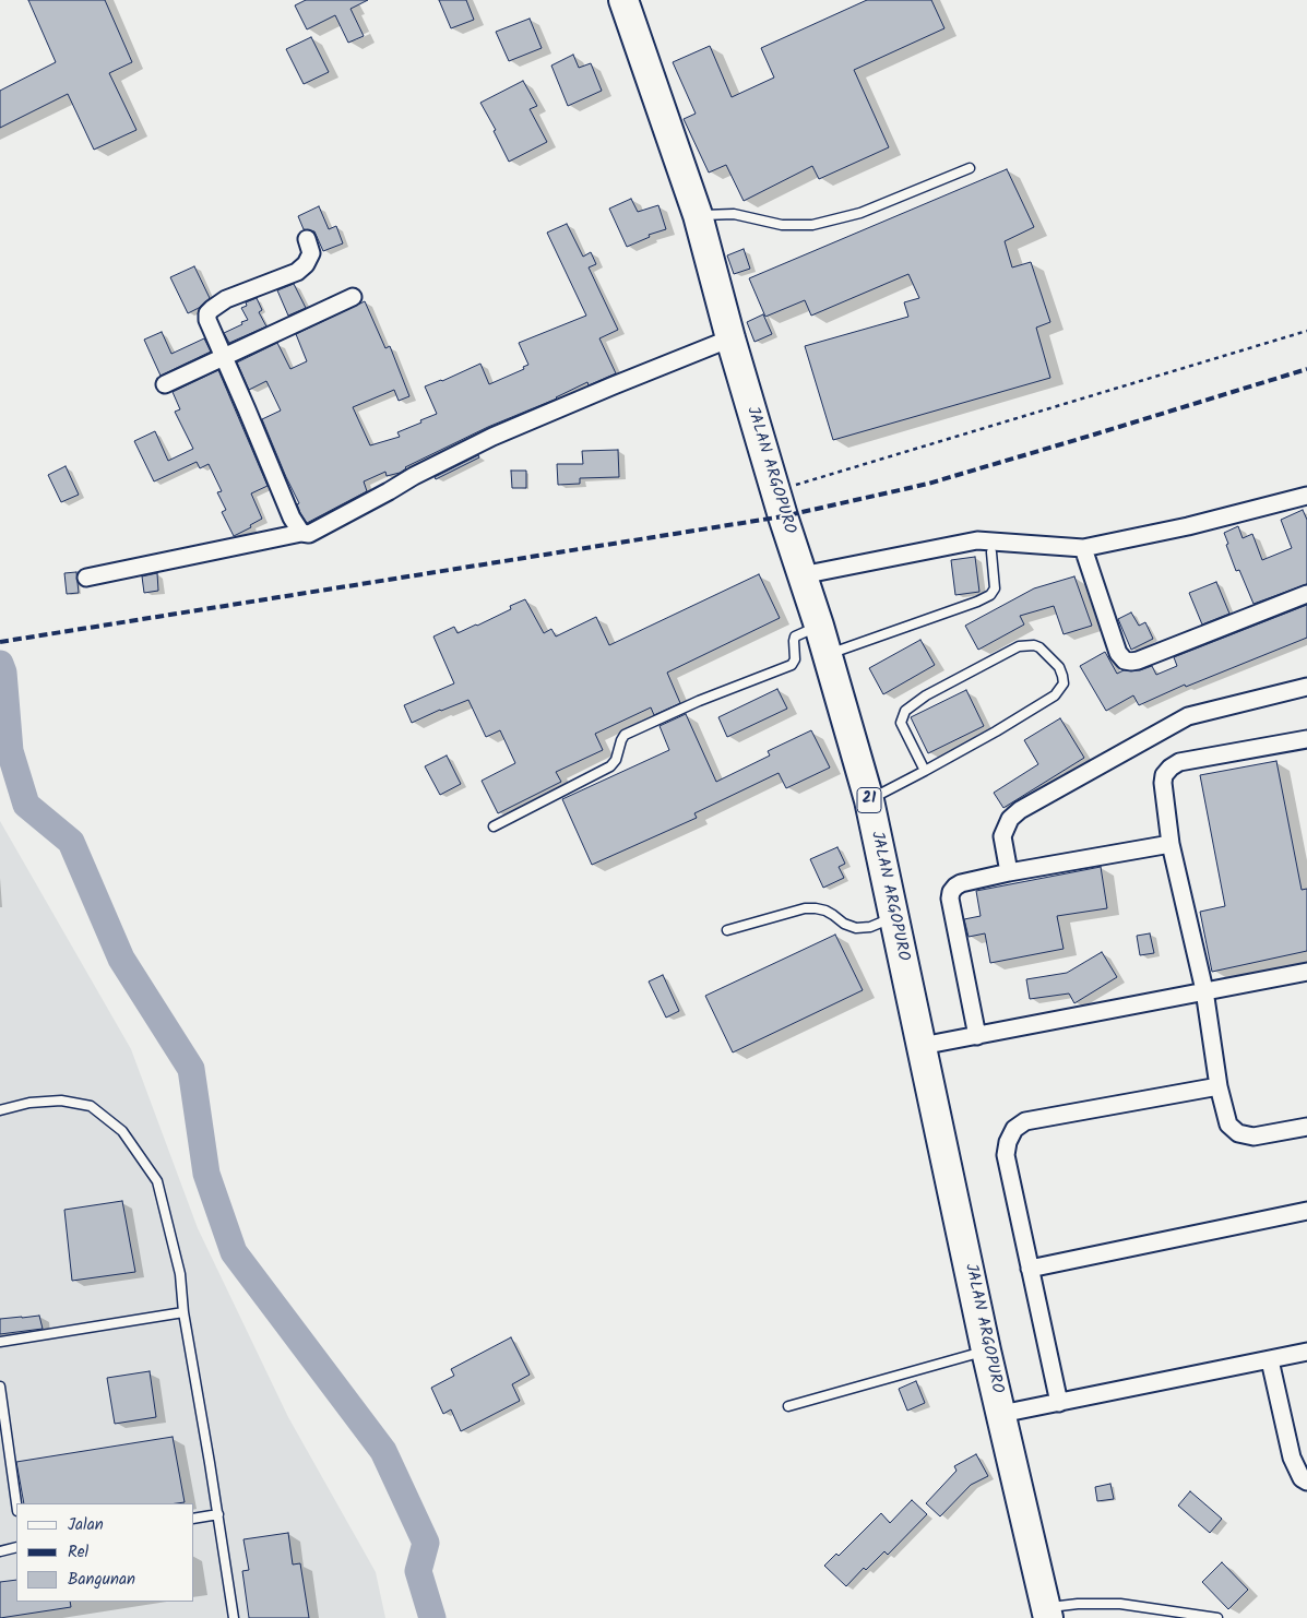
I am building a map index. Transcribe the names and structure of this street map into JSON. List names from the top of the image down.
{
  "streets": {
    "highway": ["JALAN ARGOPURO", "21"]
  },
  "legend": ["Jalan", "Rel", "Bangunan"]
}
